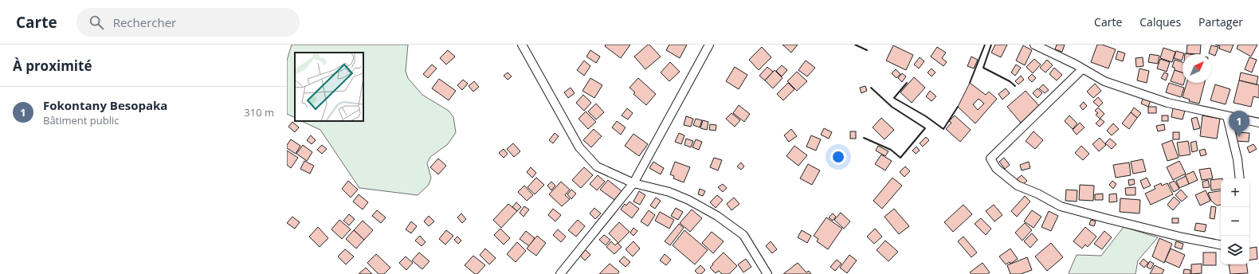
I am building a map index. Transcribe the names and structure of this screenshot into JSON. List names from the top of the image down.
{
  "north": "top right",
  "page": {
    "header": "Carte",
    "search": "Rechercher",
    "nav": ["Carte", "Calques", "Partager"],
    "heading": "À proximité",
    "list": [
      {
        "mark": "1",
        "name": "Fokontany Besopaka",
        "note": "Bâtiment public",
        "value": "310 m"
      }
    ],
    "pins": "1",
    "map_buttons": ["+", "−"]
  }
}
